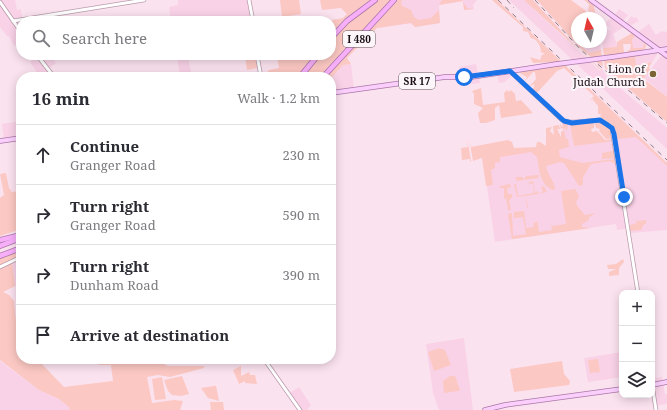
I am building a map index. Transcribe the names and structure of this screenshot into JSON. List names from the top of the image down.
{
  "streets": {
    "highway": ["I 480"],
    "main road": ["SR 17"]
  },
  "places": ["Lion of Judah Church"],
  "north": "top",
  "page": {
    "search": "Search here",
    "heading": ["16 min", "Walk · 1.2 km"],
    "list": [
      ["Continue", "Granger Road", "230 m"],
      ["Turn right", "Granger Road", "590 m"],
      ["Turn right", "Dunham Road", "390 m"],
      "Arrive at destination"
    ],
    "map_buttons": ["+", "−"]
  }
}
